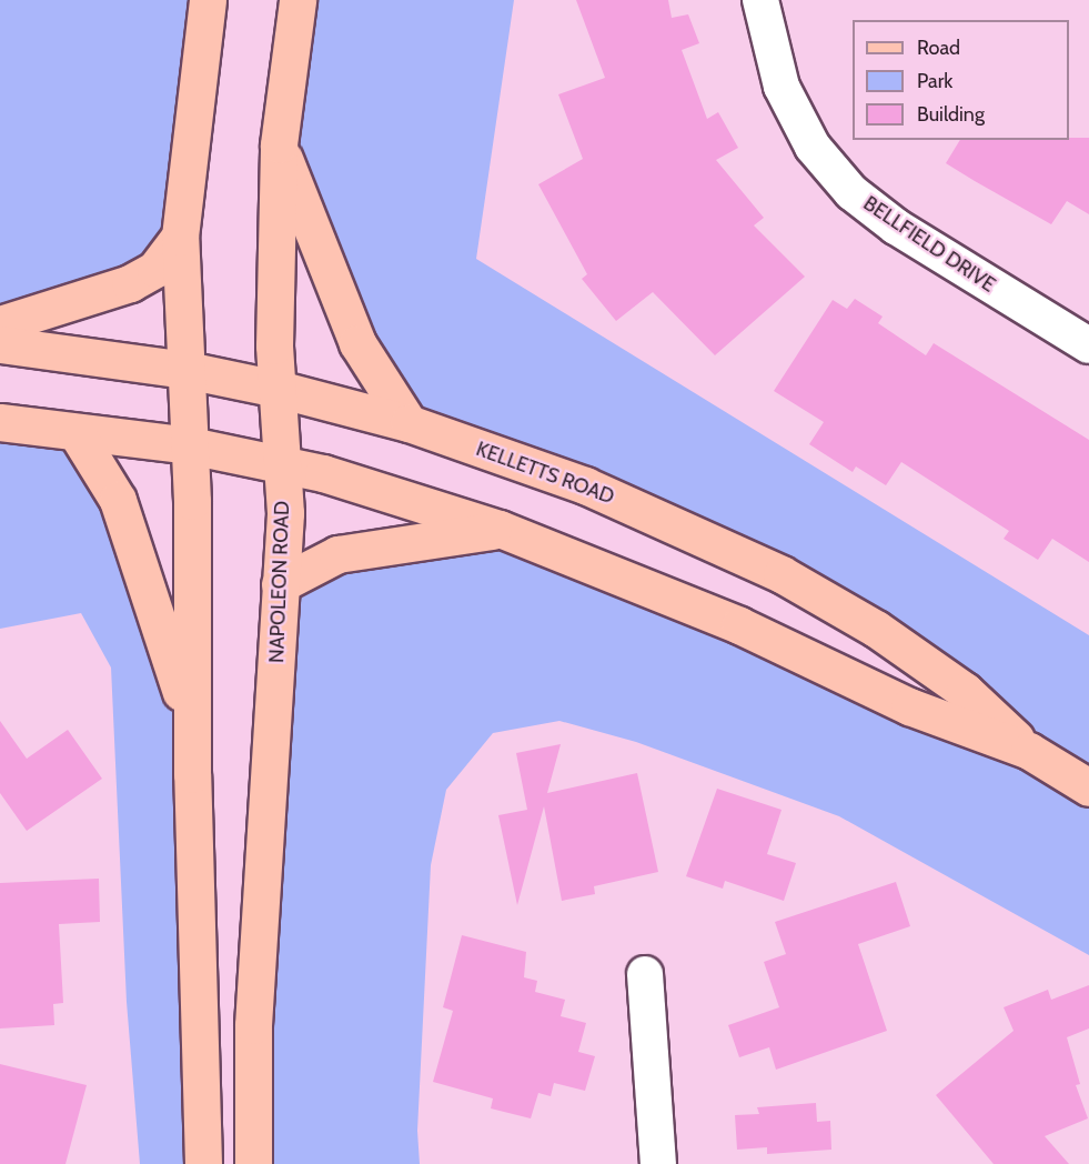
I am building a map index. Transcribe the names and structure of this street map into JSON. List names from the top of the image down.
{
  "streets": {
    "main road": ["KELLETTS ROAD", "NAPOLEON ROAD"],
    "street": ["BELLFIELD DRIVE"]
  },
  "crossings": [
    ["KELLETTS ROAD", "NAPOLEON ROAD"]
  ],
  "legend": ["Road", "Park", "Building"]
}
